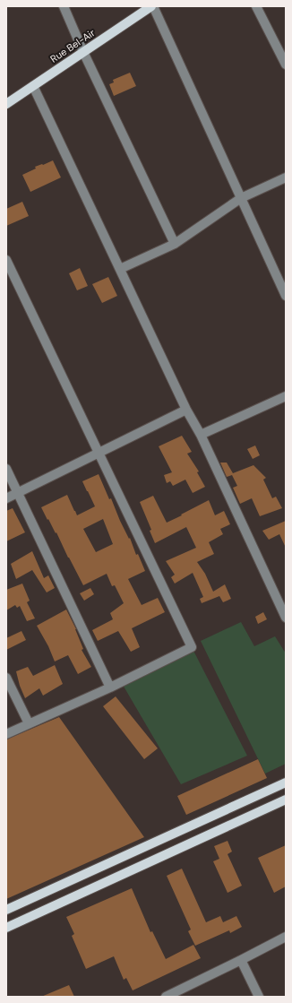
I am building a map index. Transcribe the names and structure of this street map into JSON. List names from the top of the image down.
{
  "streets": {
    "main road": ["Rue Bel-Air"]
  }
}
